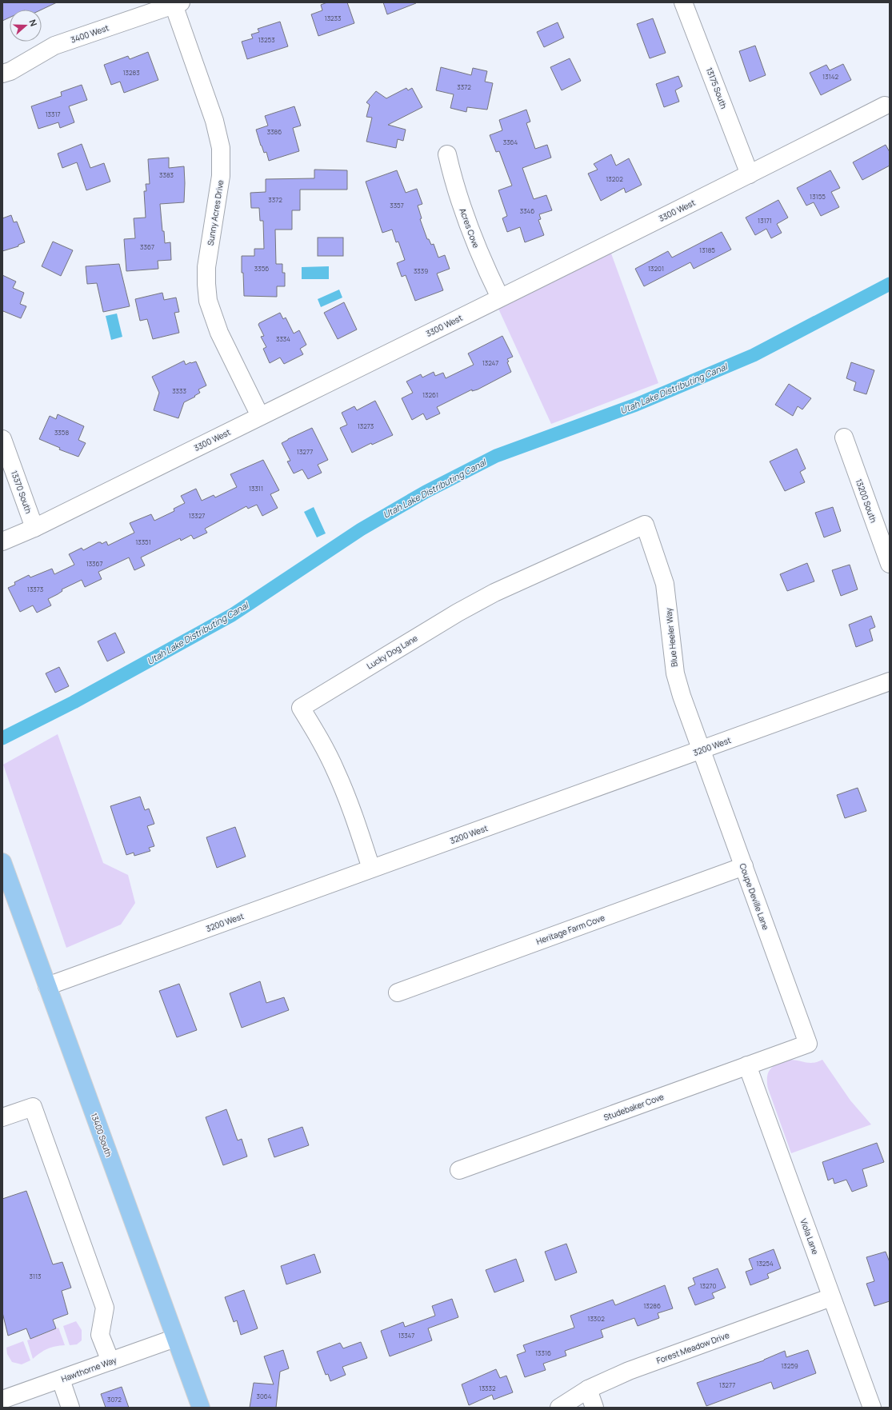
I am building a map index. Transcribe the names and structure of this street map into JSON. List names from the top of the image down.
{
  "streets": {
    "main road": ["13400 South"],
    "street": [
      "3400 West",
      "13175 South",
      "3300 West",
      "Sunny Acres Drive",
      "Acres Cove",
      "13370 South",
      "13200 South",
      "Blue Heeler Way",
      "Lucky Dog Lane",
      "3200 West",
      "Coupe Deville Lane",
      "Heritage Farm Cove",
      "Studebaker Cove",
      "Viola Lane",
      "Forest Meadow Drive",
      "Hawthorne Way"
    ]
  },
  "crossings": [
    ["3400 West", "Sunny Acres Drive"],
    ["13175 South", "3300 West"],
    ["3300 West", "Sunny Acres Drive"],
    ["3300 West", "Acres Cove"],
    ["3300 West", "13370 South"],
    ["Blue Heeler Way", "Lucky Dog Lane"],
    ["Blue Heeler Way", "3200 West"],
    ["Blue Heeler Way", "Coupe Deville Lane"],
    ["Lucky Dog Lane", "3200 West"],
    ["3200 West", "Coupe Deville Lane"],
    ["3200 West", "13400 South"],
    ["Coupe Deville Lane", "Heritage Farm Cove"],
    ["Coupe Deville Lane", "Studebaker Cove"],
    ["Studebaker Cove", "Viola Lane"],
    ["13400 South", "Hawthorne Way"],
    ["Viola Lane", "Forest Meadow Drive"]
  ],
  "water": ["Utah Lake Distributing Canal"],
  "house_numbers": [
    "13233",
    "13253",
    "13283",
    "13142",
    "3372",
    "13317",
    "3386",
    "3364",
    "3383",
    "13202",
    "13155",
    "3372",
    "3357",
    "3346",
    "13171",
    "3367",
    "13185",
    "3356",
    "13201",
    "3339",
    "3334",
    "13247",
    "3333",
    "13261",
    "13273",
    "3358",
    "13277",
    "13311",
    "13327",
    "13351",
    "13367",
    "13373",
    "13254",
    "3113",
    "13270",
    "13286",
    "13302",
    "13347",
    "13316",
    "13259",
    "13277",
    "13332",
    "3064",
    "3072"
  ],
  "north": "right"
}
